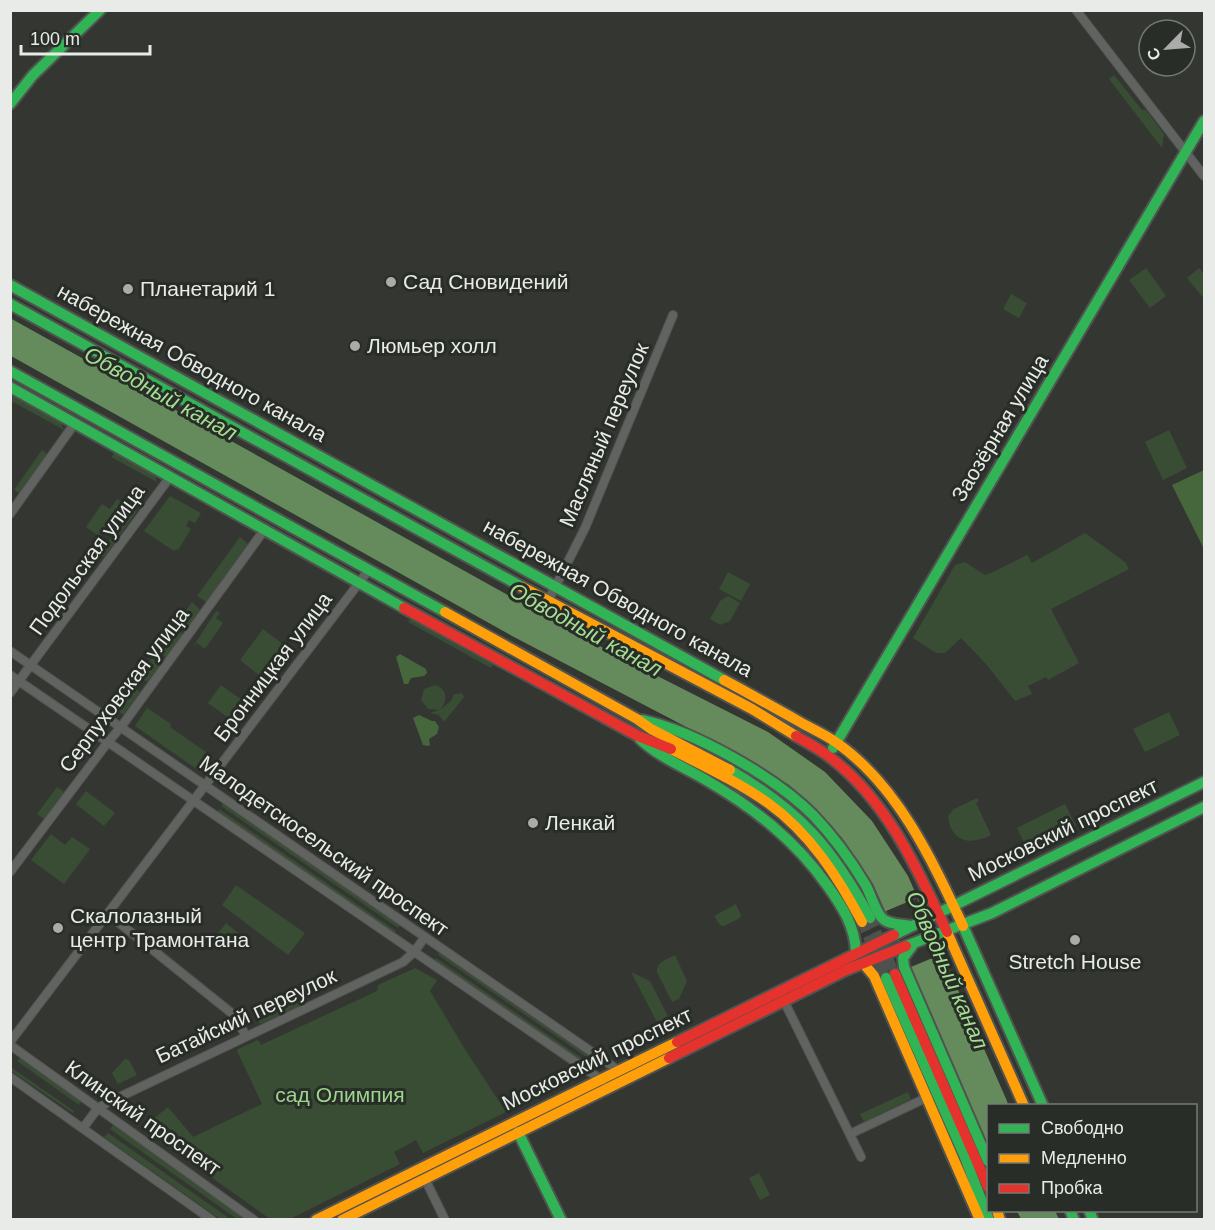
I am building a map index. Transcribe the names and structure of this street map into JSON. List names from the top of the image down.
{
  "streets": {
    "main road": ["набережная Обводного канала", "Заозёрная улица", "Московский проспект"],
    "street": [
      "Масляный переулок",
      "Подольская улица",
      "Бронницкая улица",
      "Серпуховская улица",
      "Малодетскосельский проспект",
      "Батайский переулок",
      "Клинский проспект"
    ]
  },
  "crossings": [
    ["набережная Обводного канала", "Заозёрная улица"],
    ["набережная Обводного канала", "Масляный переулок"],
    ["набережная Обводного канала", "Московский проспект"],
    ["Подольская улица", "Малодетскосельский проспект"],
    ["Бронницкая улица", "Малодетскосельский проспект"],
    ["Бронницкая улица", "Клинский проспект"],
    ["Серпуховская улица", "Малодетскосельский проспект"],
    ["Московский проспект", "Малодетскосельский проспект"],
    ["Малодетскосельский проспект", "Батайский переулок"],
    ["Батайский переулок", "Клинский проспект"]
  ],
  "water": ["Обводный канал"],
  "parks": ["сад Олимпия"],
  "places": [
    "Сад Сновидений",
    "Планетарий 1",
    "Люмьер холл",
    "Ленкай",
    "Скалолазный центр Трамонтана",
    "Stretch House"
  ],
  "legend": ["Свободно", "Медленно", "Пробка"],
  "scale_bar": "100 m",
  "north": "bottom left"
}
